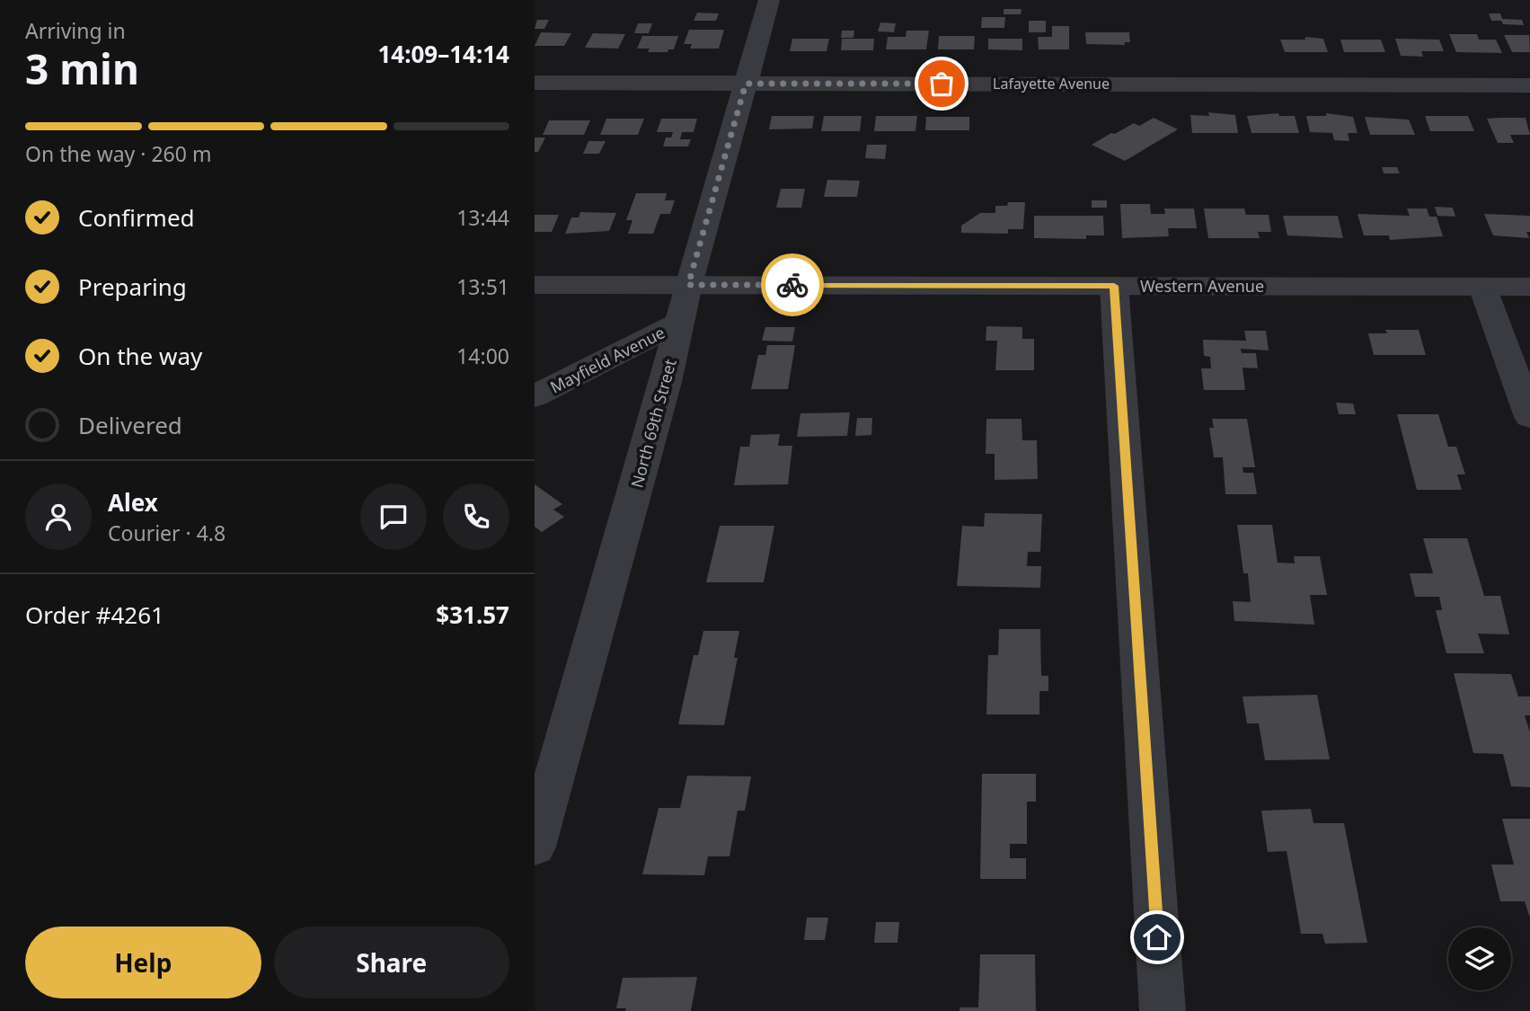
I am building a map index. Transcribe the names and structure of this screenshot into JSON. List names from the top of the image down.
{
  "streets": {
    "street": [
      "Lafayette Avenue",
      "Western Avenue",
      "Mayfield Avenue",
      "North 69th Street"
    ]
  },
  "crossings": [
    ["Lafayette Avenue", "North 69th Street"],
    ["Western Avenue", "North 69th Street"],
    ["Mayfield Avenue", "North 69th Street"]
  ],
  "page": {
    "heading": ["3 min", "Arriving in", "14:09–14:14"],
    "panel": [
      "Alex",
      "Courier · 4.8",
      "Order #4261",
      "$31.57"
    ],
    "bar": "On the way · 260 m",
    "list": [
      ["Confirmed", "13:44"],
      ["Preparing", "13:51"],
      ["On the way", "14:00"],
      "Delivered"
    ],
    "buttons": ["Help", "Share"]
  }
}
